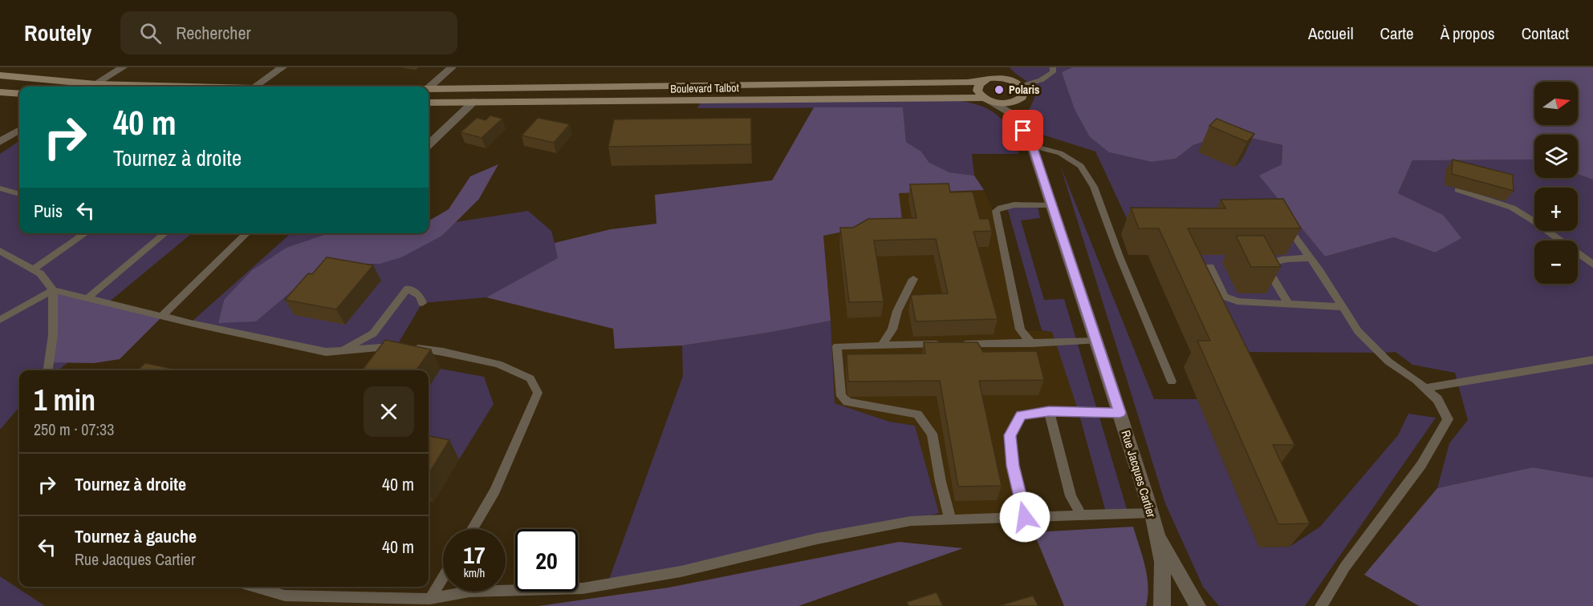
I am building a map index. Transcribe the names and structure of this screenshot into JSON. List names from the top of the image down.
{
  "streets": {
    "main road": ["Boulevard Talbot"],
    "street": ["Rue Jacques Cartier"]
  },
  "crossings": [
    ["Boulevard Talbot", "Rue Jacques Cartier"]
  ],
  "places": ["Polaris"],
  "north": "right",
  "page": {
    "header": "Routely",
    "search": "Rechercher",
    "nav": [
      "Accueil",
      "Carte",
      "À propos",
      "Contact"
    ],
    "map_buttons": ["+", "−"],
    "turn": ["40 m", "Tournez à droite"],
    "then": "Puis",
    "heading": ["1 min", "250 m · 07:33"],
    "list": [
      {
        "name": "Tournez à droite",
        "value": "40 m"
      },
      {
        "name": "Tournez à gauche",
        "note": "Rue Jacques Cartier",
        "value": "40 m"
      }
    ],
    "speed": "17 km/h",
    "limit": "20"
  }
}
